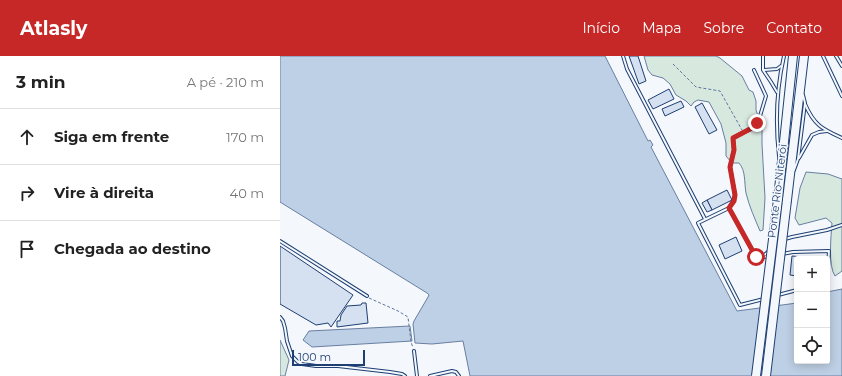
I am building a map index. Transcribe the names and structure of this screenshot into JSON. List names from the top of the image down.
{
  "streets": {
    "highway": ["Ponte Rio-Niterói"]
  },
  "scale_bar": "100 m",
  "page": {
    "header": "Atlasly",
    "nav": [
      "Início",
      "Mapa",
      "Sobre",
      "Contato"
    ],
    "heading": ["3 min", "A pé · 210 m"],
    "list": [
      ["Siga em frente", "170 m"],
      ["Vire à direita", "40 m"],
      "Chegada ao destino"
    ],
    "map_buttons": ["+", "−"],
    "scale": "100 m"
  }
}
